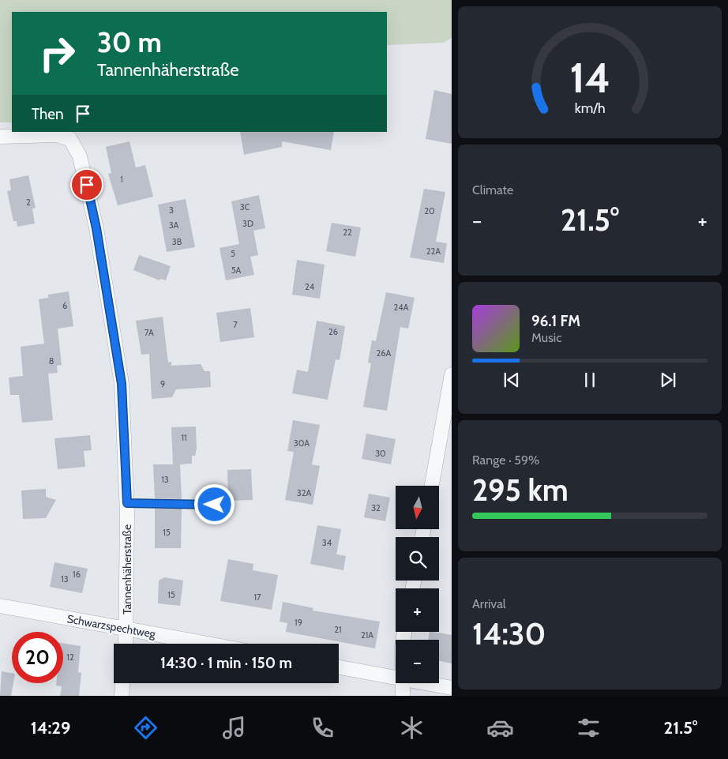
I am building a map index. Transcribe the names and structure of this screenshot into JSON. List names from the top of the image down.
{
  "streets": {
    "street": ["Tannenhäherstraße", "Schwarzspechtweg"]
  },
  "crossings": [
    ["Tannenhäherstraße", "Schwarzspechtweg"]
  ],
  "house_numbers": [
    "1",
    "2",
    "3C",
    "3",
    "20",
    "3D",
    "3A",
    "22",
    "3B",
    "22A",
    "5",
    "5A",
    "24",
    "6",
    "24A",
    "7",
    "26",
    "7A",
    "26A",
    "8",
    "9",
    "11",
    "30A",
    "30",
    "13",
    "32A",
    "32",
    "15",
    "34",
    "16",
    "13",
    "15",
    "17",
    "19",
    "21",
    "21A",
    "12"
  ],
  "north": "bottom",
  "page": {
    "turn": ["30 m", "Tannenhäherstraße"],
    "then": "Then",
    "tile": [
      "Climate",
      ["Range · 59%", "295 km"],
      ["Arrival", "14:30"]
    ],
    "heat": ["−", "21.5°", "+"],
    "song": ["96.1 FM", "Music"],
    "map_buttons": ["+", "−"],
    "limit": "20",
    "trip": "14:30 · 1 min · 150 m",
    "tabs": ["14:29", "21.5°"],
    "gauge": ["14", "km/h"]
  }
}
